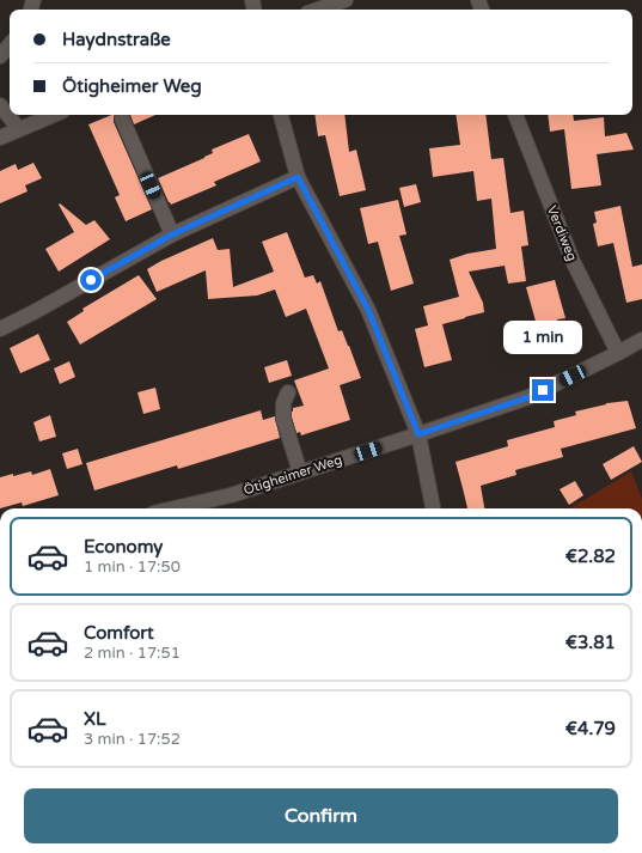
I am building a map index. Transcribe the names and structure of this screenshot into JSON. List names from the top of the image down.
{
  "streets": {
    "street": ["Verdiweg", "Ötigheimer Weg"]
  },
  "crossings": [
    ["Verdiweg", "Ötigheimer Weg"]
  ],
  "page": {
    "banner": ["Haydnstraße", "Ötigheimer Weg"],
    "bubble": "1 min",
    "list": [
      {
        "name": "Economy",
        "note": "1 min · 17:50",
        "value": "€2.82"
      },
      {
        "name": "Comfort",
        "note": "2 min · 17:51",
        "value": "€3.81"
      },
      {
        "name": "XL",
        "note": "3 min · 17:52",
        "value": "€4.79"
      }
    ],
    "buttons": "Confirm"
  }
}
